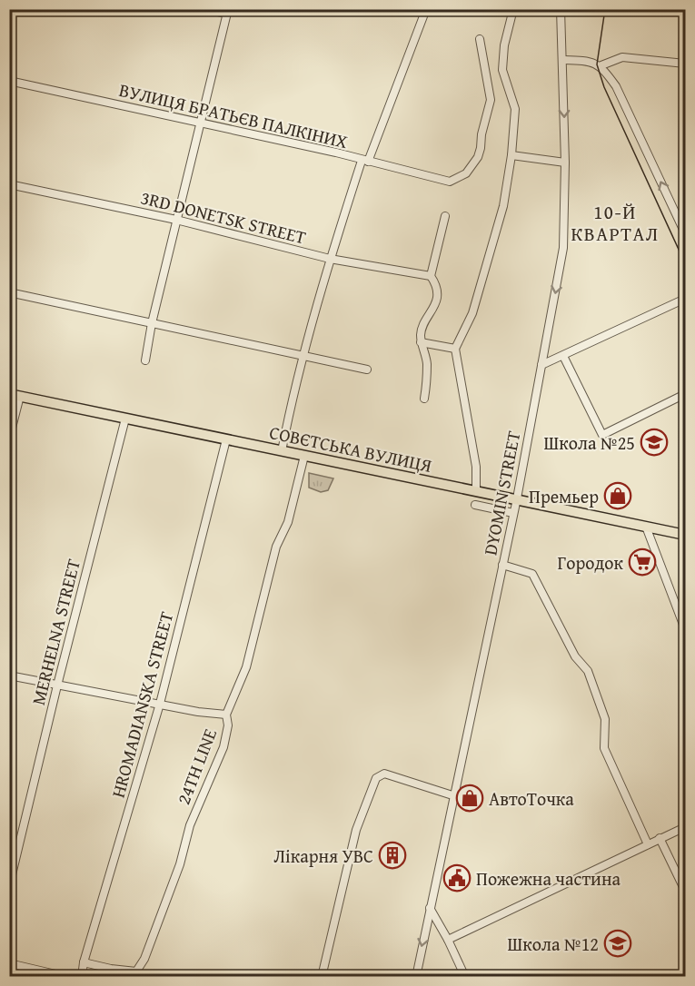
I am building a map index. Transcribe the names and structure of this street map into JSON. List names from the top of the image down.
{
  "streets": {
    "main road": ["СОВЄТСЬКА ВУЛИЦЯ"],
    "street": [
      "ВУЛИЦЯ БРАТЬЄВ ПАЛКІНИХ",
      "3RD DONETSK STREET",
      "DYOMIN STREET",
      "MERHELNA STREET",
      "HROMADIANSKA STREET",
      "24TH LINE"
    ]
  },
  "crossings": [
    ["СОВЄТСЬКА ВУЛИЦЯ", "DYOMIN STREET"],
    ["СОВЄТСЬКА ВУЛИЦЯ", "MERHELNA STREET"],
    ["СОВЄТСЬКА ВУЛИЦЯ", "HROMADIANSKA STREET"],
    ["СОВЄТСЬКА ВУЛИЦЯ", "24TH LINE"],
    ["HROMADIANSKA STREET", "24TH LINE"]
  ],
  "districts": ["10-Й КВАРТАЛ"],
  "places": {
    "school or university": ["Школа №25", "Школа №12"],
    "shop": ["Премьер", "АвтоТочка"],
    "supermarket": ["Городок"],
    "building": ["Лікарня УВС"],
    "public building": ["Пожежна частина"]
  }
}
